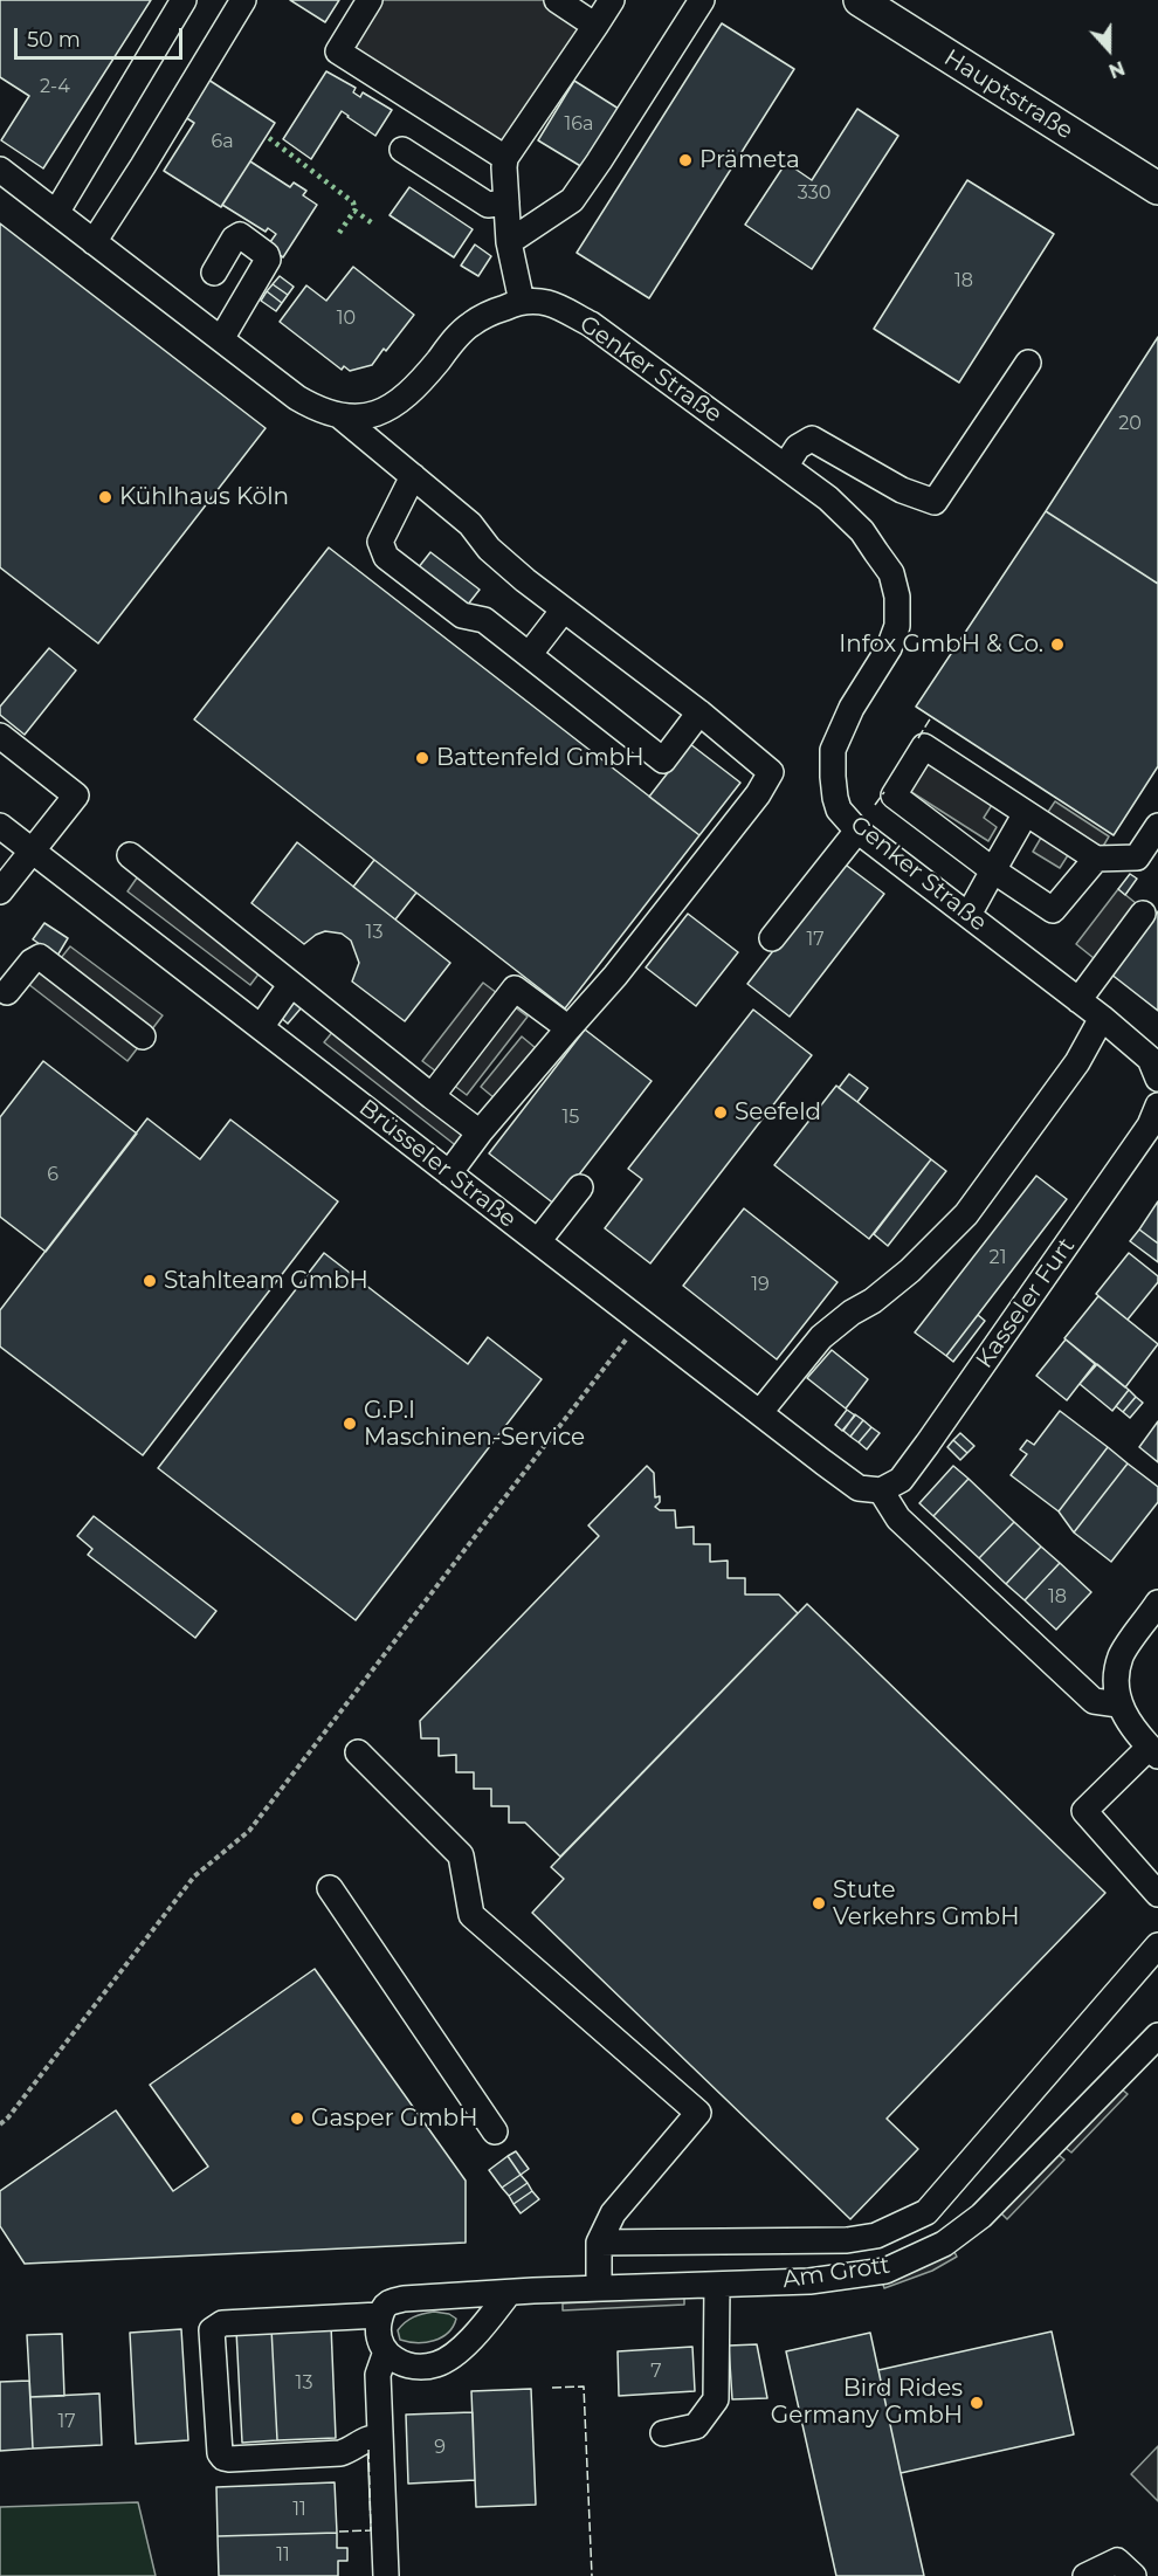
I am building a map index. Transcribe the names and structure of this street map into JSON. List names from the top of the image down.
{
  "streets": {
    "main road": ["Hauptstraße"],
    "street": [
      "Genker Straße",
      "Brüsseler Straße",
      "Kasseler Furt",
      "Am Grott"
    ]
  },
  "crossings": [
    ["Brüsseler Straße", "Kasseler Furt"]
  ],
  "places": [
    "Prämeta",
    "Kühlhaus Köln",
    "Infox GmbH & Co.",
    "Battenfeld GmbH",
    "Seefeld",
    "Stahlteam GmbH",
    "G.P.I Maschinen-Service",
    "Stute Verkehrs GmbH",
    "Gasper GmbH",
    "Bird Rides Germany GmbH"
  ],
  "house_numbers": [
    "2-4",
    "16a",
    "6a",
    "330",
    "18",
    "10",
    "20",
    "13",
    "17",
    "15",
    "6",
    "21",
    "19",
    "18",
    "7",
    "13",
    "17",
    "9",
    "11",
    "11"
  ],
  "scale_bar": "50 m",
  "north": "bottom"
}
